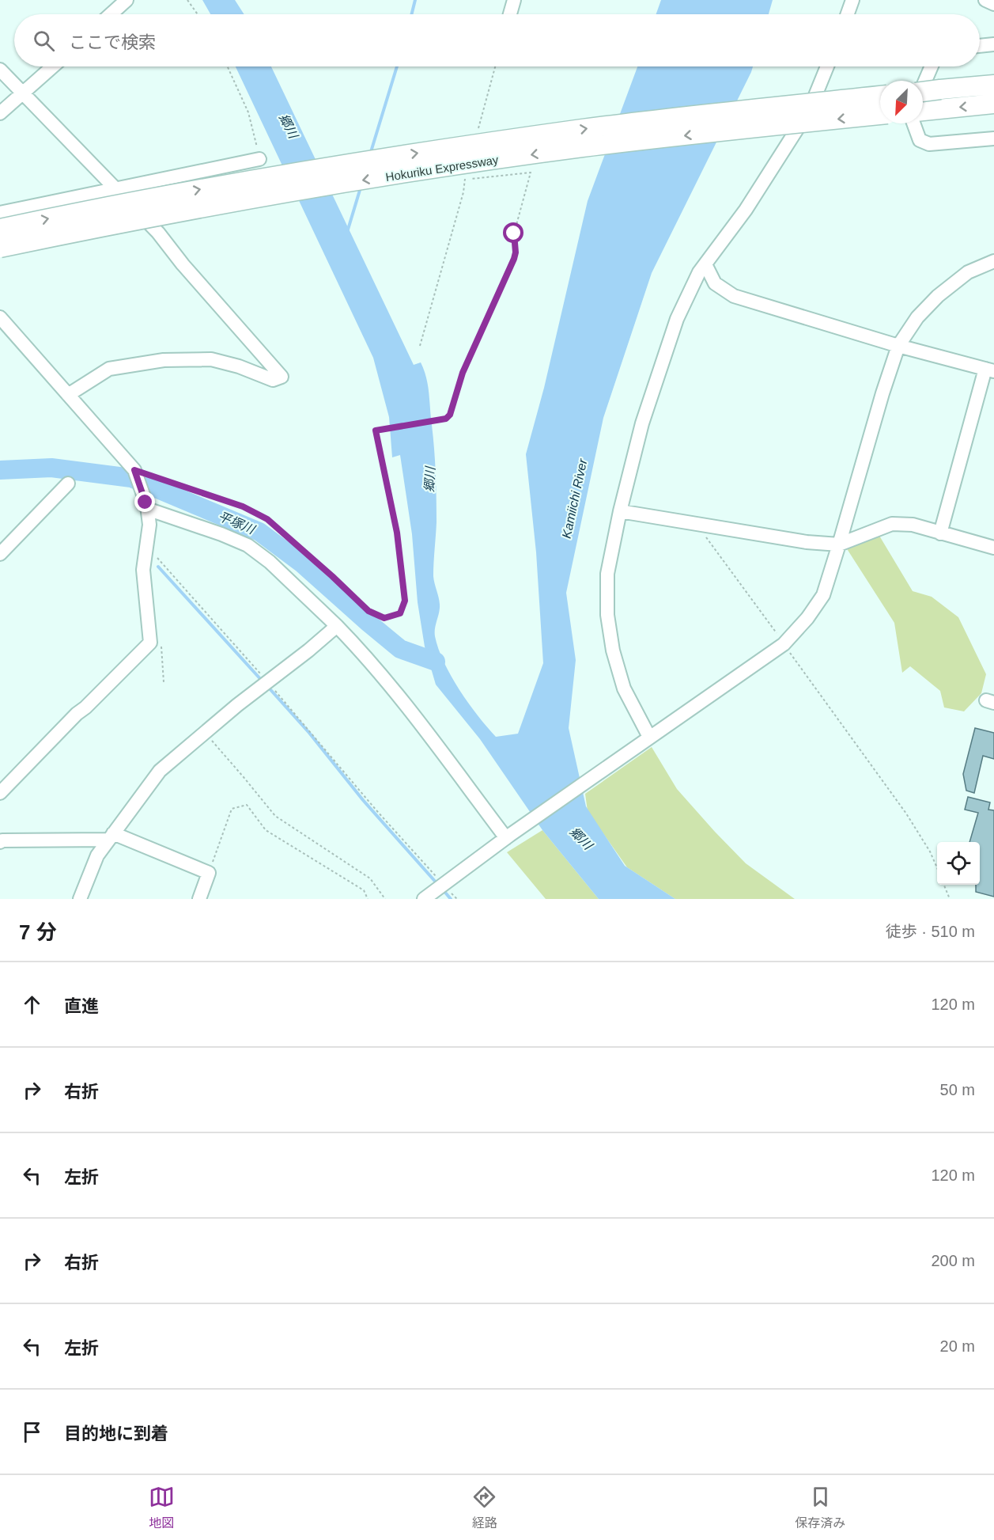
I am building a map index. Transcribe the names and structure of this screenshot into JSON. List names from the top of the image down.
{
  "streets": {
    "highway": ["Hokuriku Expressway"]
  },
  "water": ["郷川", "Kamiichi River", "平塚川"],
  "north": "bottom left",
  "page": {
    "search": "ここで検索",
    "heading": ["7 分", "徒歩 · 510 m"],
    "list": [
      ["直進", "120 m"],
      ["右折", "50 m"],
      ["左折", "120 m"],
      ["右折", "200 m"],
      ["左折", "20 m"],
      "目的地に到着"
    ],
    "nav": ["地図", "経路", "保存済み"]
  }
}
